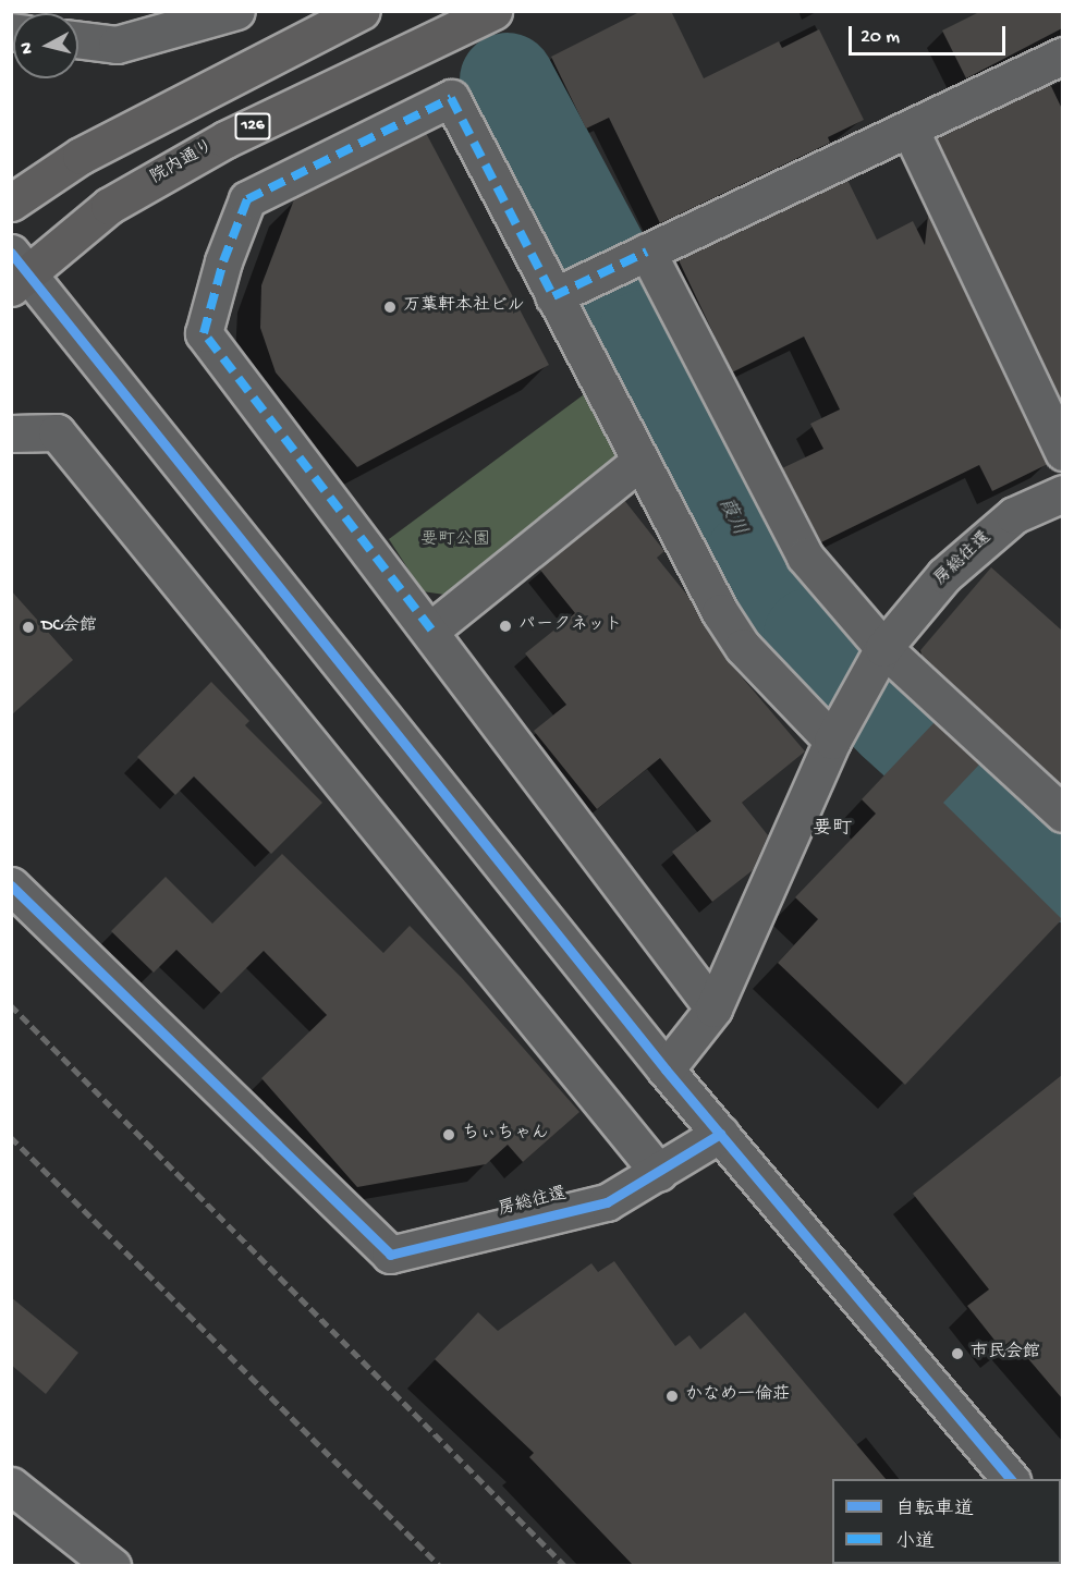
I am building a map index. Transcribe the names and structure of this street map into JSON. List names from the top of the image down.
{
  "streets": {
    "highway": ["126", "院内通り"],
    "street": ["房総往還"]
  },
  "districts": ["要町"],
  "water": ["葭川"],
  "parks": ["要町公園"],
  "places": [
    "万葉軒本社ビル",
    "パークネット",
    "DC会館",
    "ちぃちゃん",
    "市民会館",
    "かなめ一倫荘"
  ],
  "legend": ["自転車道", "小道"],
  "scale_bar": "20 m",
  "north": "left"
}
